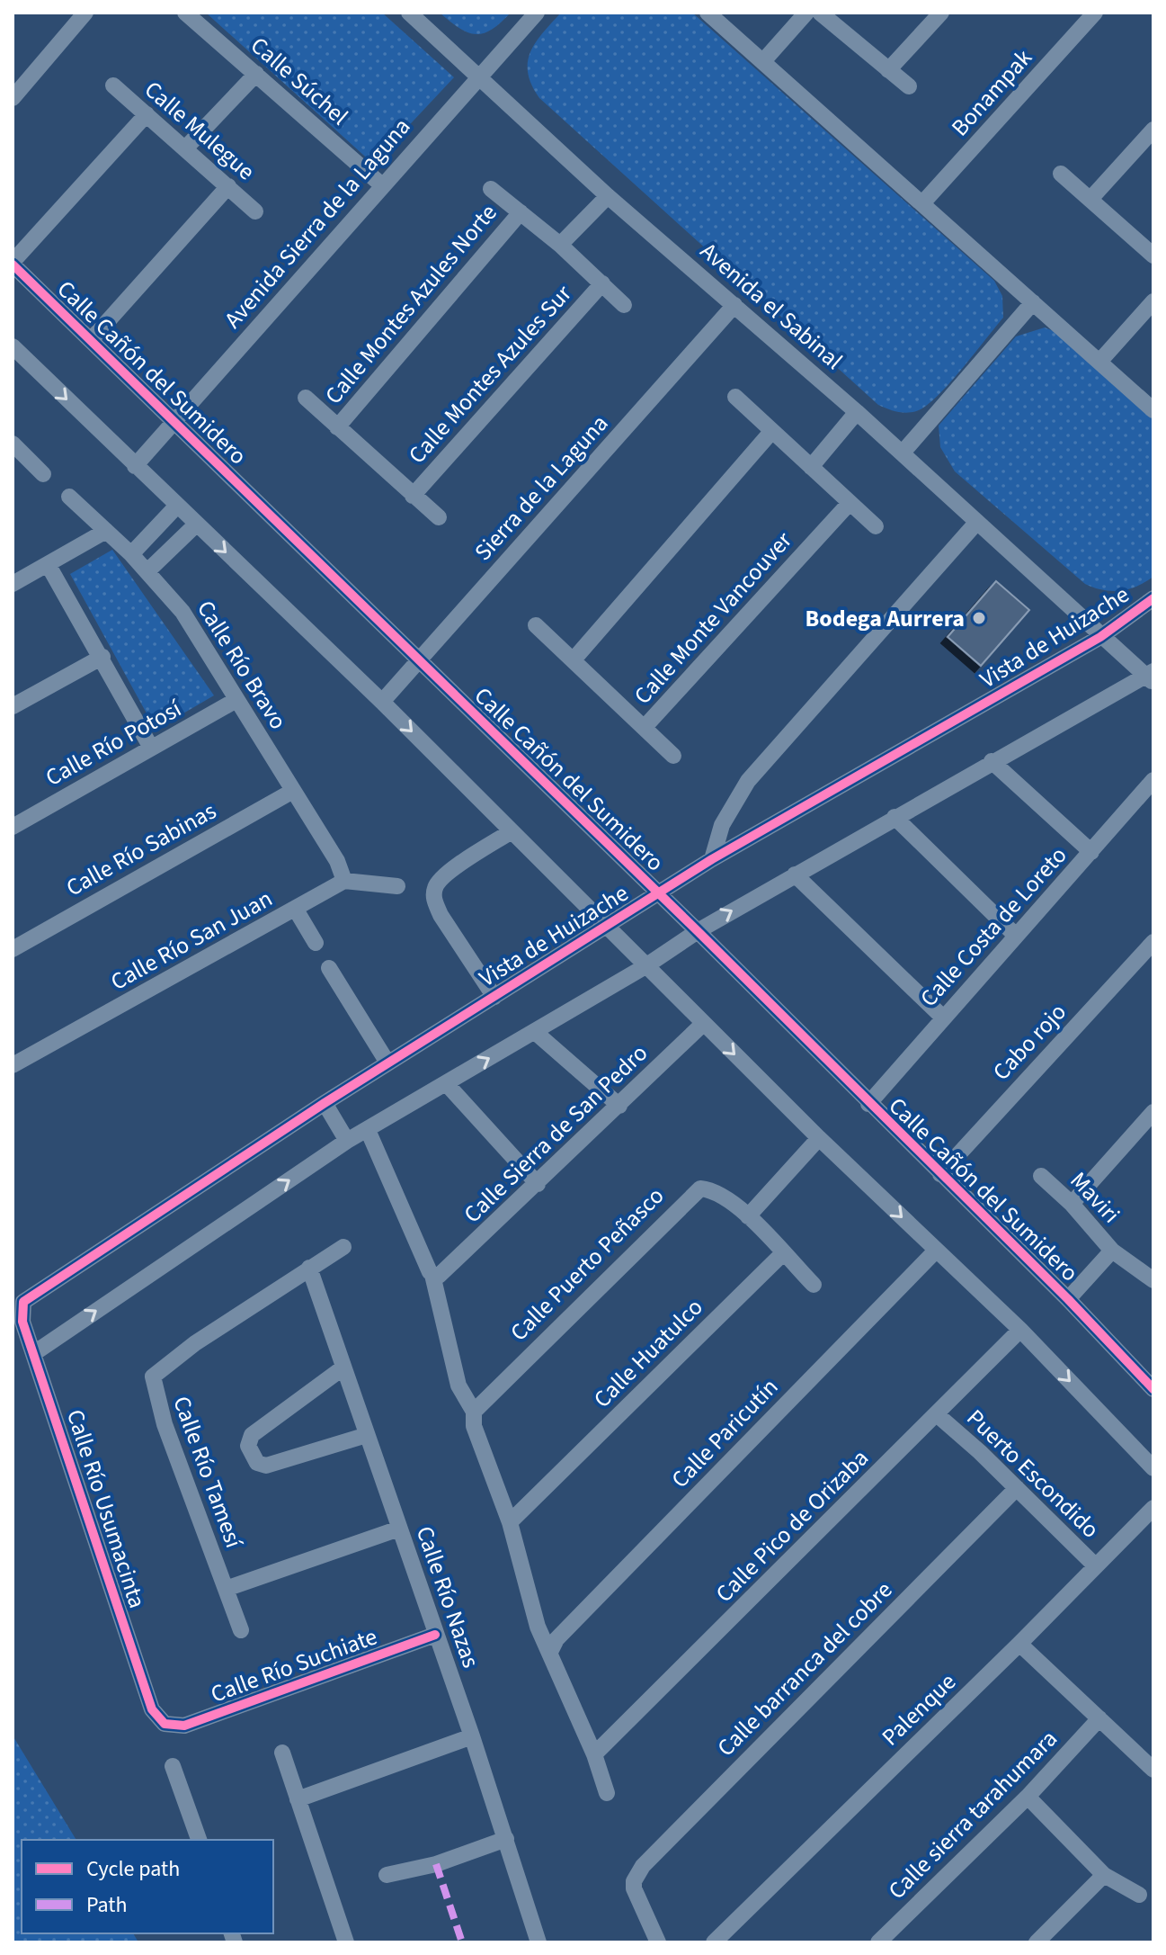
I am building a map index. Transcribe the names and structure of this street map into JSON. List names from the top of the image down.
{
  "streets": {
    "street": [
      "Calle Súchel",
      "Bonampak",
      "Calle Mulegue",
      "Avenida Sierra de la Laguna",
      "Calle Montes Azules Norte",
      "Avenida el Sabinal",
      "Calle Cañón del Sumidero",
      "Calle Montes Azules Sur",
      "Sierra de la Laguna",
      "Calle Monte Vancouver",
      "Vista de Huizache",
      "Calle Río Bravo",
      "Calle Río Potosí",
      "Calle Río Sabinas",
      "Calle Costa de Loreto",
      "Calle Río San Juan",
      "Cabo rojo",
      "Calle Sierra de San Pedro",
      "Maviri",
      "Calle Puerto Peñasco",
      "Calle Huatulco",
      "Calle Paricutín",
      "Calle Río Tamesí",
      "Puerto Escondido",
      "Calle Río Usumacinta",
      "Calle Pico de Orizaba",
      "Calle Río Nazas",
      "Calle Río Suchiate",
      "Calle barranca del cobre",
      "Palenque",
      "Calle sierra tarahumara"
    ]
  },
  "crossings": [
    ["Calle Súchel", "Avenida Sierra de la Laguna"],
    ["Avenida Sierra de la Laguna", "Avenida el Sabinal"],
    ["Avenida Sierra de la Laguna", "Calle Cañón del Sumidero"],
    ["Avenida el Sabinal", "Sierra de la Laguna"],
    ["Avenida el Sabinal", "Vista de Huizache"],
    ["Calle Cañón del Sumidero", "Sierra de la Laguna"],
    ["Calle Cañón del Sumidero", "Vista de Huizache"],
    ["Calle Cañón del Sumidero", "Calle Costa de Loreto"],
    ["Calle Cañón del Sumidero", "Cabo rojo"],
    ["Vista de Huizache", "Calle Río Usumacinta"],
    ["Calle Río Bravo", "Calle Río Potosí"],
    ["Calle Río Bravo", "Calle Río Sabinas"],
    ["Calle Río Bravo", "Calle Río San Juan"],
    ["Calle Río Tamesí", "Calle Río Nazas"],
    ["Puerto Escondido", "Calle Pico de Orizaba"],
    ["Puerto Escondido", "Calle barranca del cobre"],
    ["Puerto Escondido", "Palenque"],
    ["Calle Río Usumacinta", "Calle Río Suchiate"],
    ["Calle Río Nazas", "Calle Río Suchiate"]
  ],
  "places": ["Bodega Aurrera"],
  "legend": ["Cycle path", "Path"]
}
